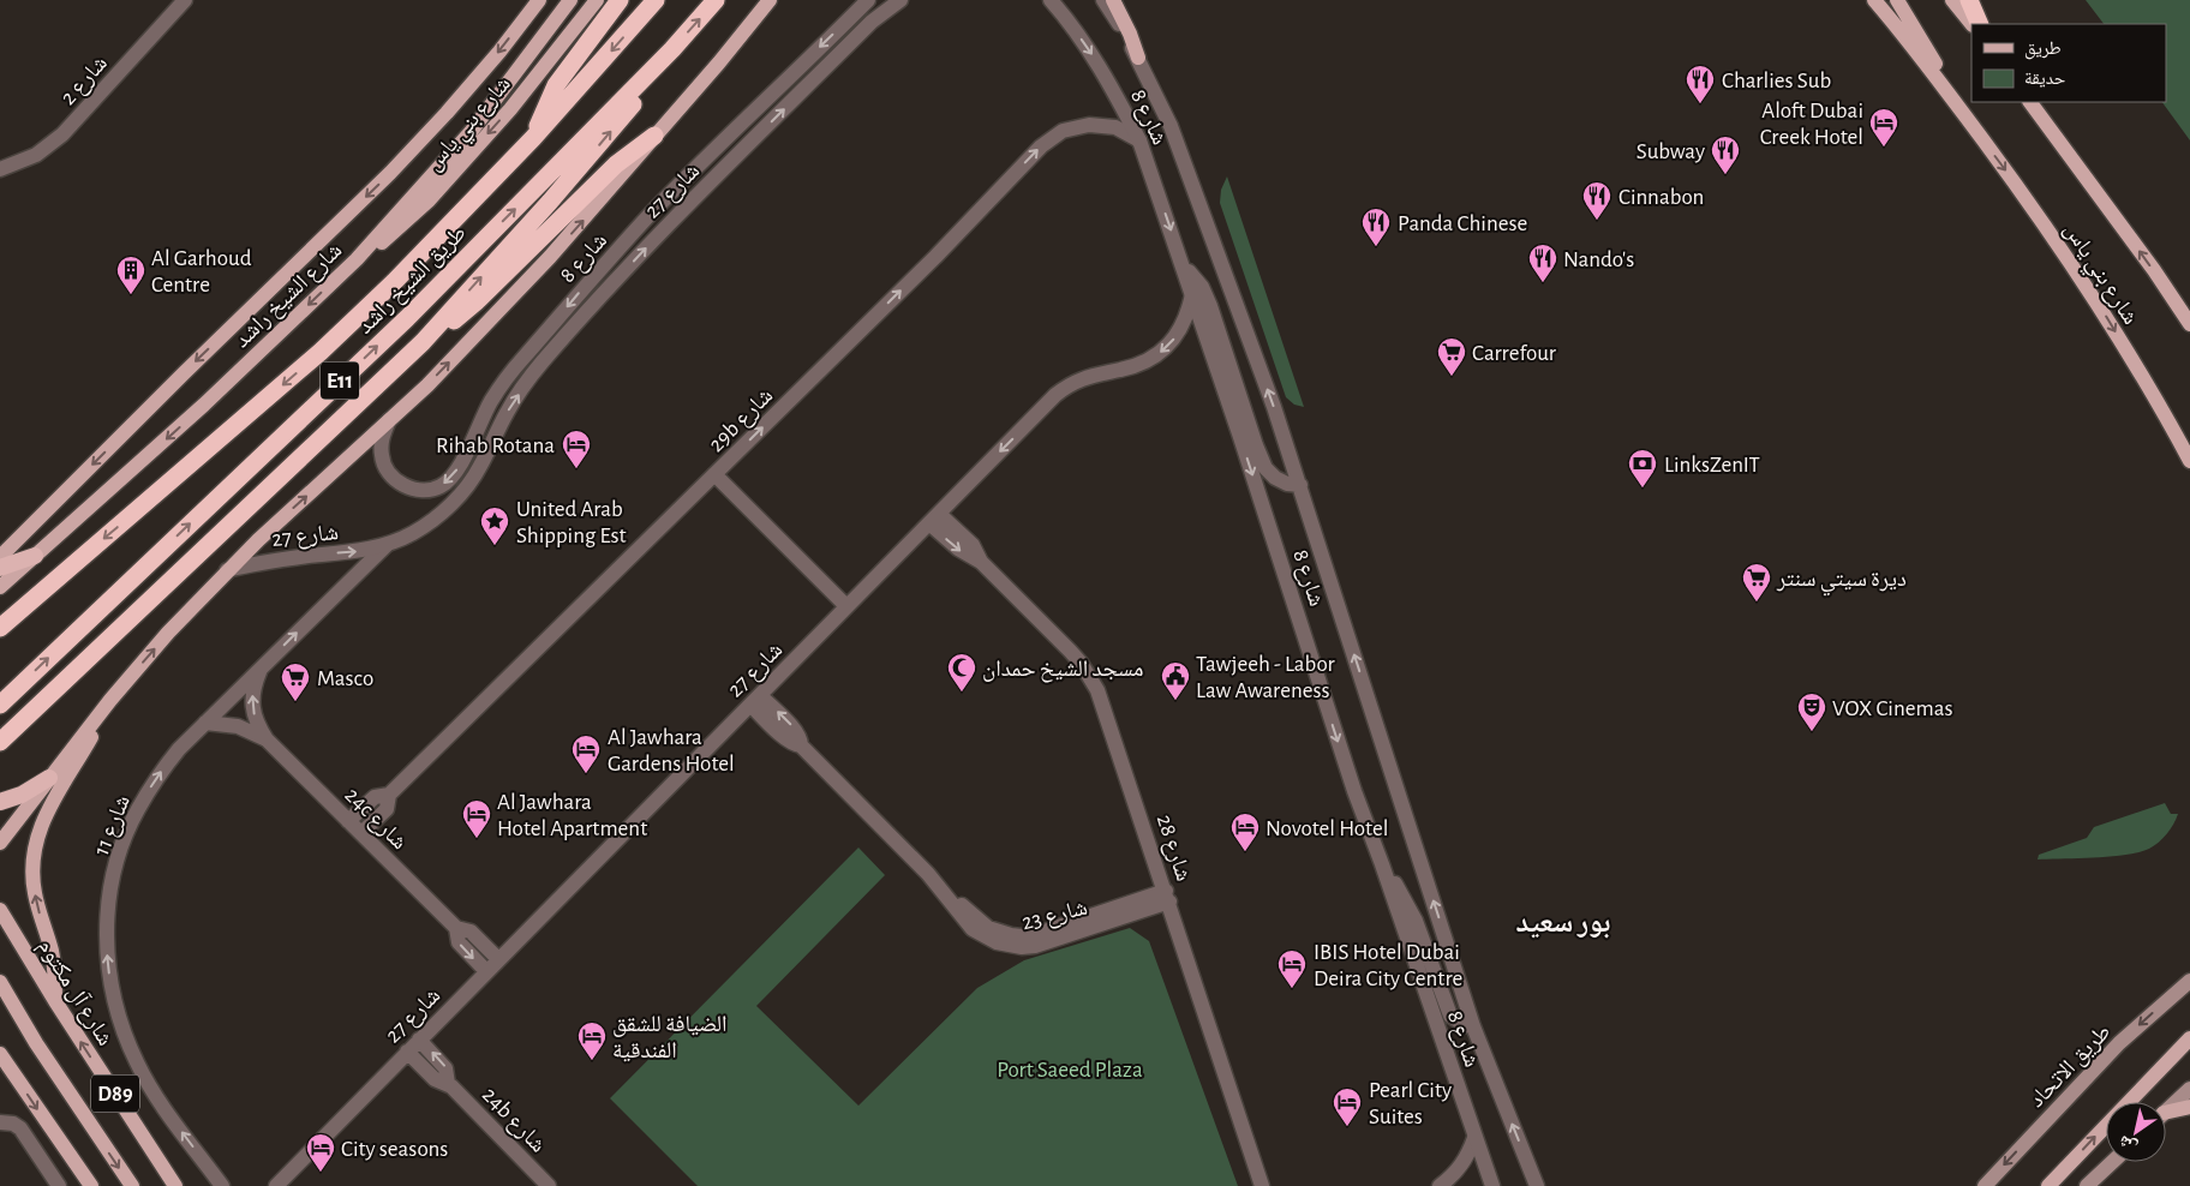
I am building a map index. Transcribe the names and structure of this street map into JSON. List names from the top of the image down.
{
  "streets": {
    "highway": ["طريق الشيخ راشد", "E11"],
    "main road": [
      "شارع بني ياس",
      "شارع الشيخ راشد",
      "شارع آل مكتوم",
      "طريق الاتحاد",
      "D89"
    ],
    "street": [
      "شارع 2",
      "شارع 8",
      "شارع 27",
      "29b شارع",
      "24c شارع",
      "شارع 11",
      "شارع 28",
      "شارع 23",
      "24b شارع"
    ]
  },
  "crossings": [
    ["شارع 8", "شارع 27"],
    ["شارع 8", "29b شارع"],
    ["شارع بني ياس", "شارع الشيخ راشد"],
    ["شارع 27", "24c شارع"],
    ["شارع 27", "شارع 11"],
    ["شارع 27", "شارع 28"],
    ["شارع 27", "شارع 23"],
    ["شارع 27", "24b شارع"],
    ["29b شارع", "24c شارع"],
    ["24c شارع", "شارع 11"],
    ["شارع 28", "شارع 23"]
  ],
  "one_way": ["29b شارع", "شارع 11"],
  "districts": ["بور سعيد"],
  "parks": ["Port Saeed Plaza"],
  "places": {
    "restaurant": [
      "Charlies Sub",
      "Subway",
      "Cinnabon",
      "Panda Chinese",
      "Nando's"
    ],
    "hotel": [
      "Aloft Dubai Creek Hotel",
      "Rihab Rotana",
      "Al Jawhara Gardens Hotel",
      "Al Jawhara Hotel Apartment",
      "Novotel Hotel",
      "IBIS Hotel Dubai Deira City Centre",
      "الضيافة للشقق الفندقية",
      "Pearl City Suites",
      "City seasons"
    ],
    "building": ["Al Garhoud Centre"],
    "supermarket": ["Carrefour", "ديرة سيتي سنتر", "Masco"],
    "bank": ["LinksZenIT"],
    "place": ["United Arab Shipping Est"],
    "mosque": ["مسجد الشيخ حمدان"],
    "public building": ["Tawjeeh - Labor Law Awareness"],
    "theatre": ["VOX Cinemas"]
  },
  "legend": ["طريق", "حديقة"],
  "north": "bottom left"
}
